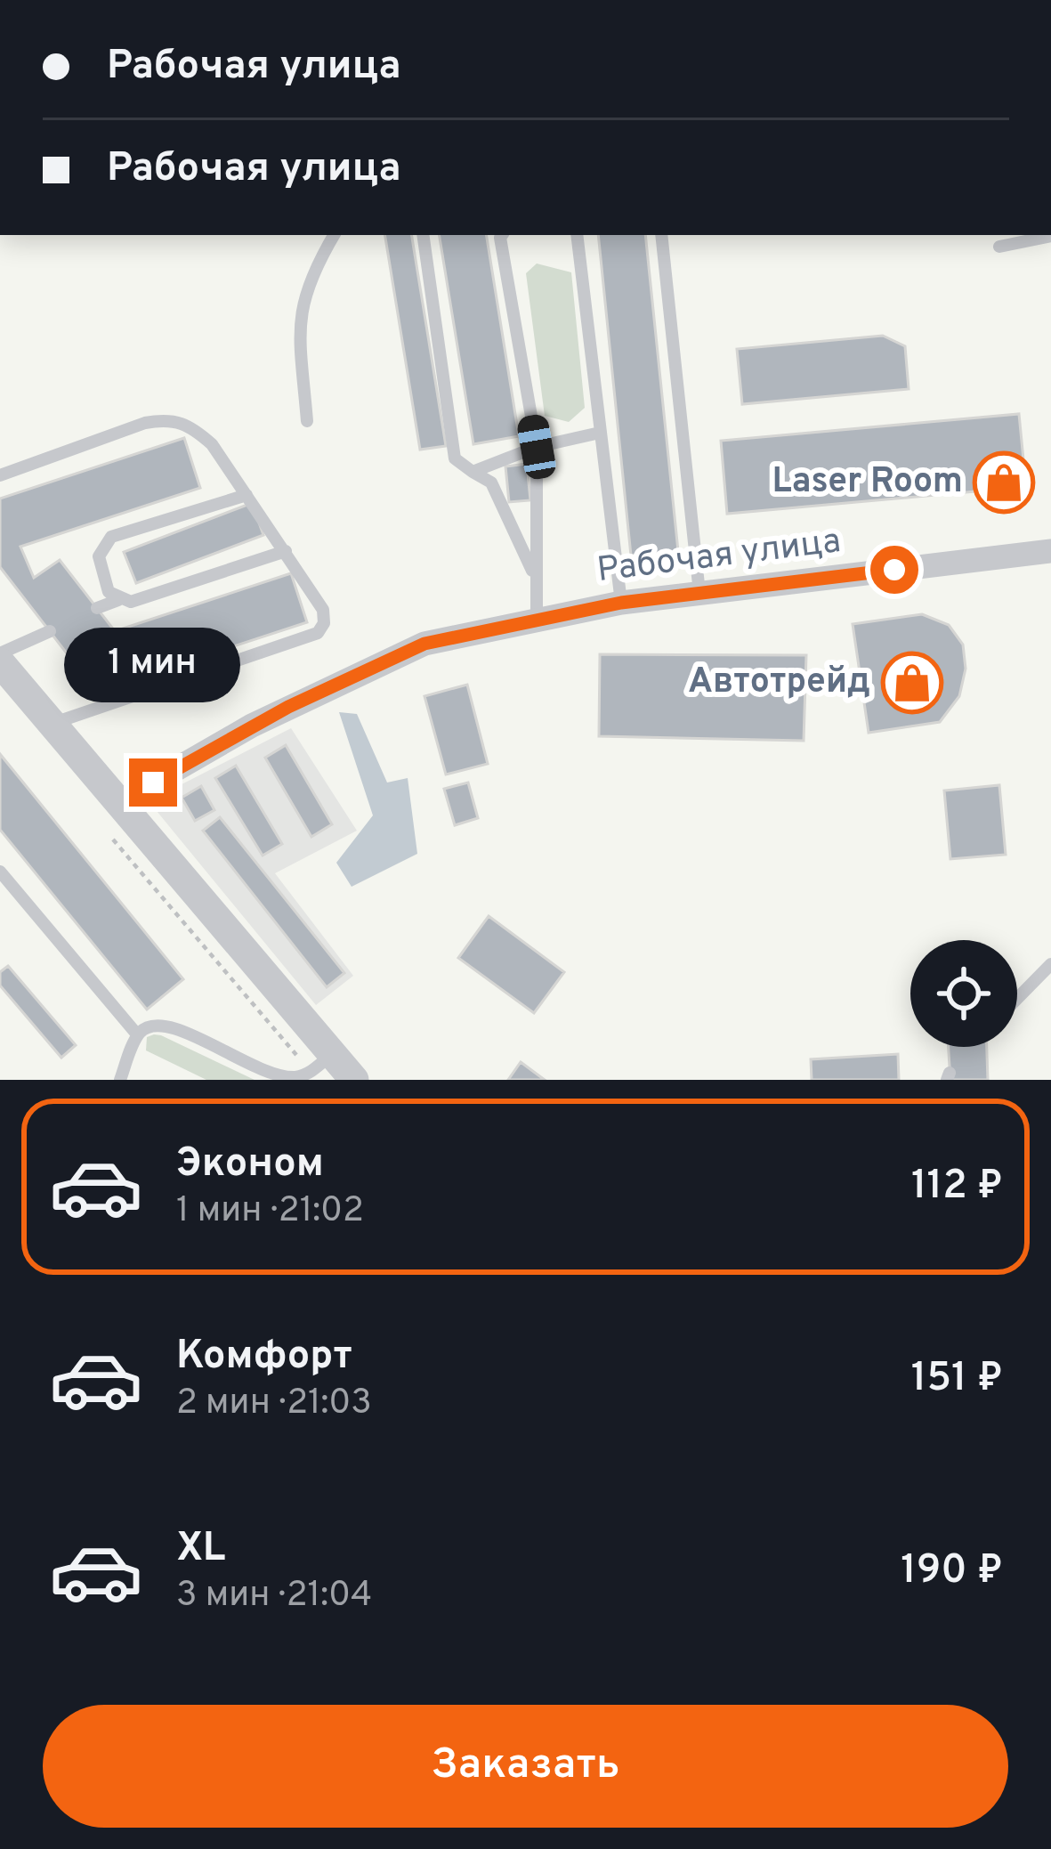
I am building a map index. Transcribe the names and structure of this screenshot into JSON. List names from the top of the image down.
{
  "streets": {
    "street": ["Рабочая улица"]
  },
  "places": {
    "shop": ["Laser Room", "Автотрейд"]
  },
  "page": {
    "banner": ["Рабочая улица", "Рабочая улица"],
    "bubble": "1 мин",
    "list": [
      {
        "name": "Эконом",
        "note": "1 мин · 21:02",
        "value": "112 ₽"
      },
      {
        "name": "Комфорт",
        "note": "2 мин · 21:03",
        "value": "151 ₽"
      },
      {
        "name": "XL",
        "note": "3 мин · 21:04",
        "value": "190 ₽"
      }
    ],
    "buttons": "Заказать"
  }
}
